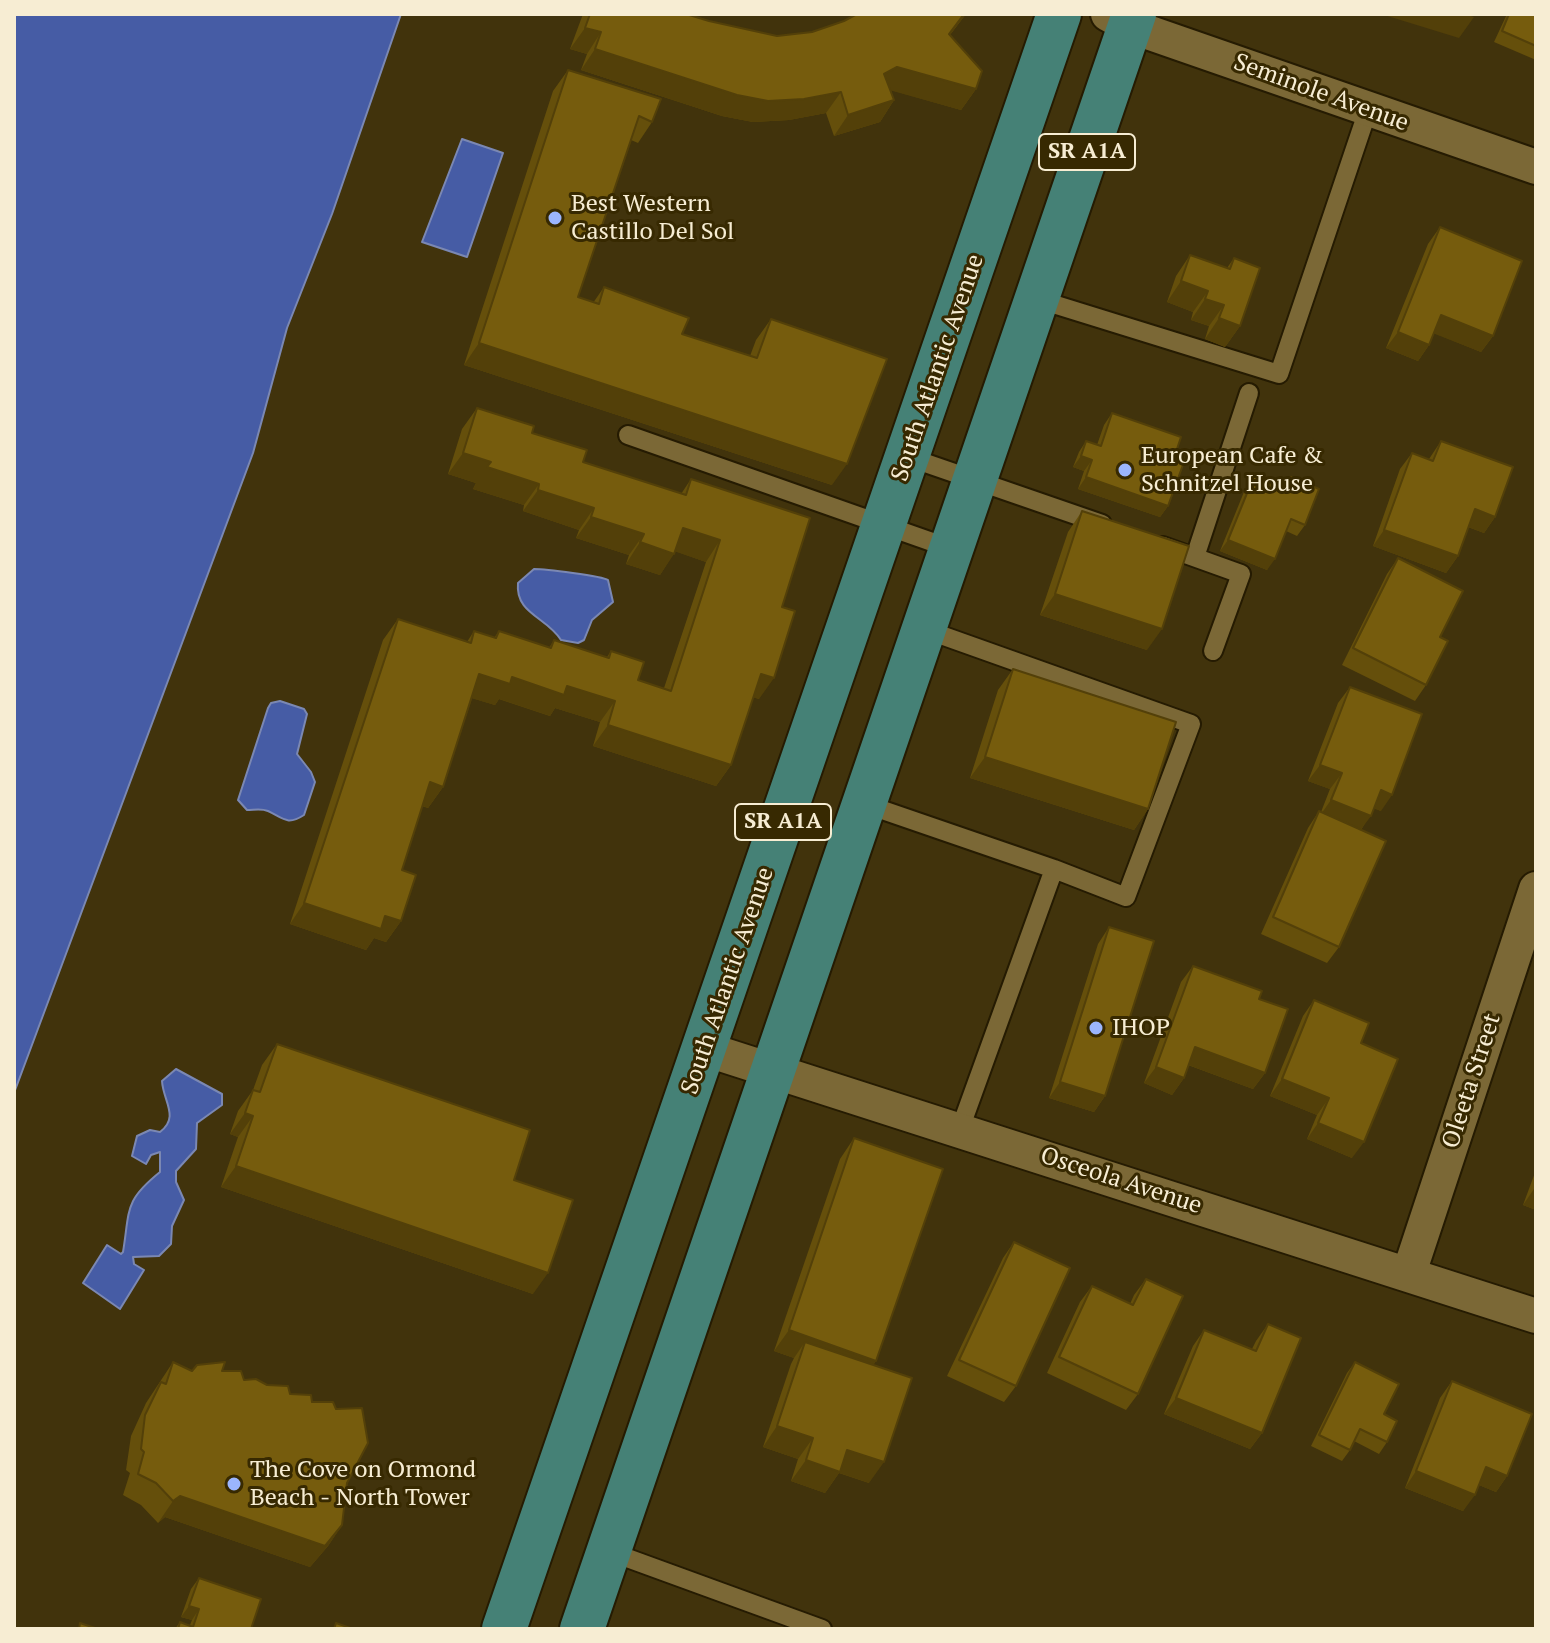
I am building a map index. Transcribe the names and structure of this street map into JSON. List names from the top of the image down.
{
  "streets": {
    "main road": ["SR A1A", "South Atlantic Avenue"],
    "street": ["Seminole Avenue", "Oleeta Street", "Osceola Avenue"]
  },
  "crossings": [
    ["Seminole Avenue", "SR A1A"],
    ["SR A1A", "Osceola Avenue"],
    ["South Atlantic Avenue", "Osceola Avenue"],
    ["Oleeta Street", "Osceola Avenue"]
  ],
  "places": [
    "Best Western Castillo Del Sol",
    "European Cafe & Schnitzel House",
    "IHOP",
    "The Cove on Ormond Beach - North Tower"
  ]
}
